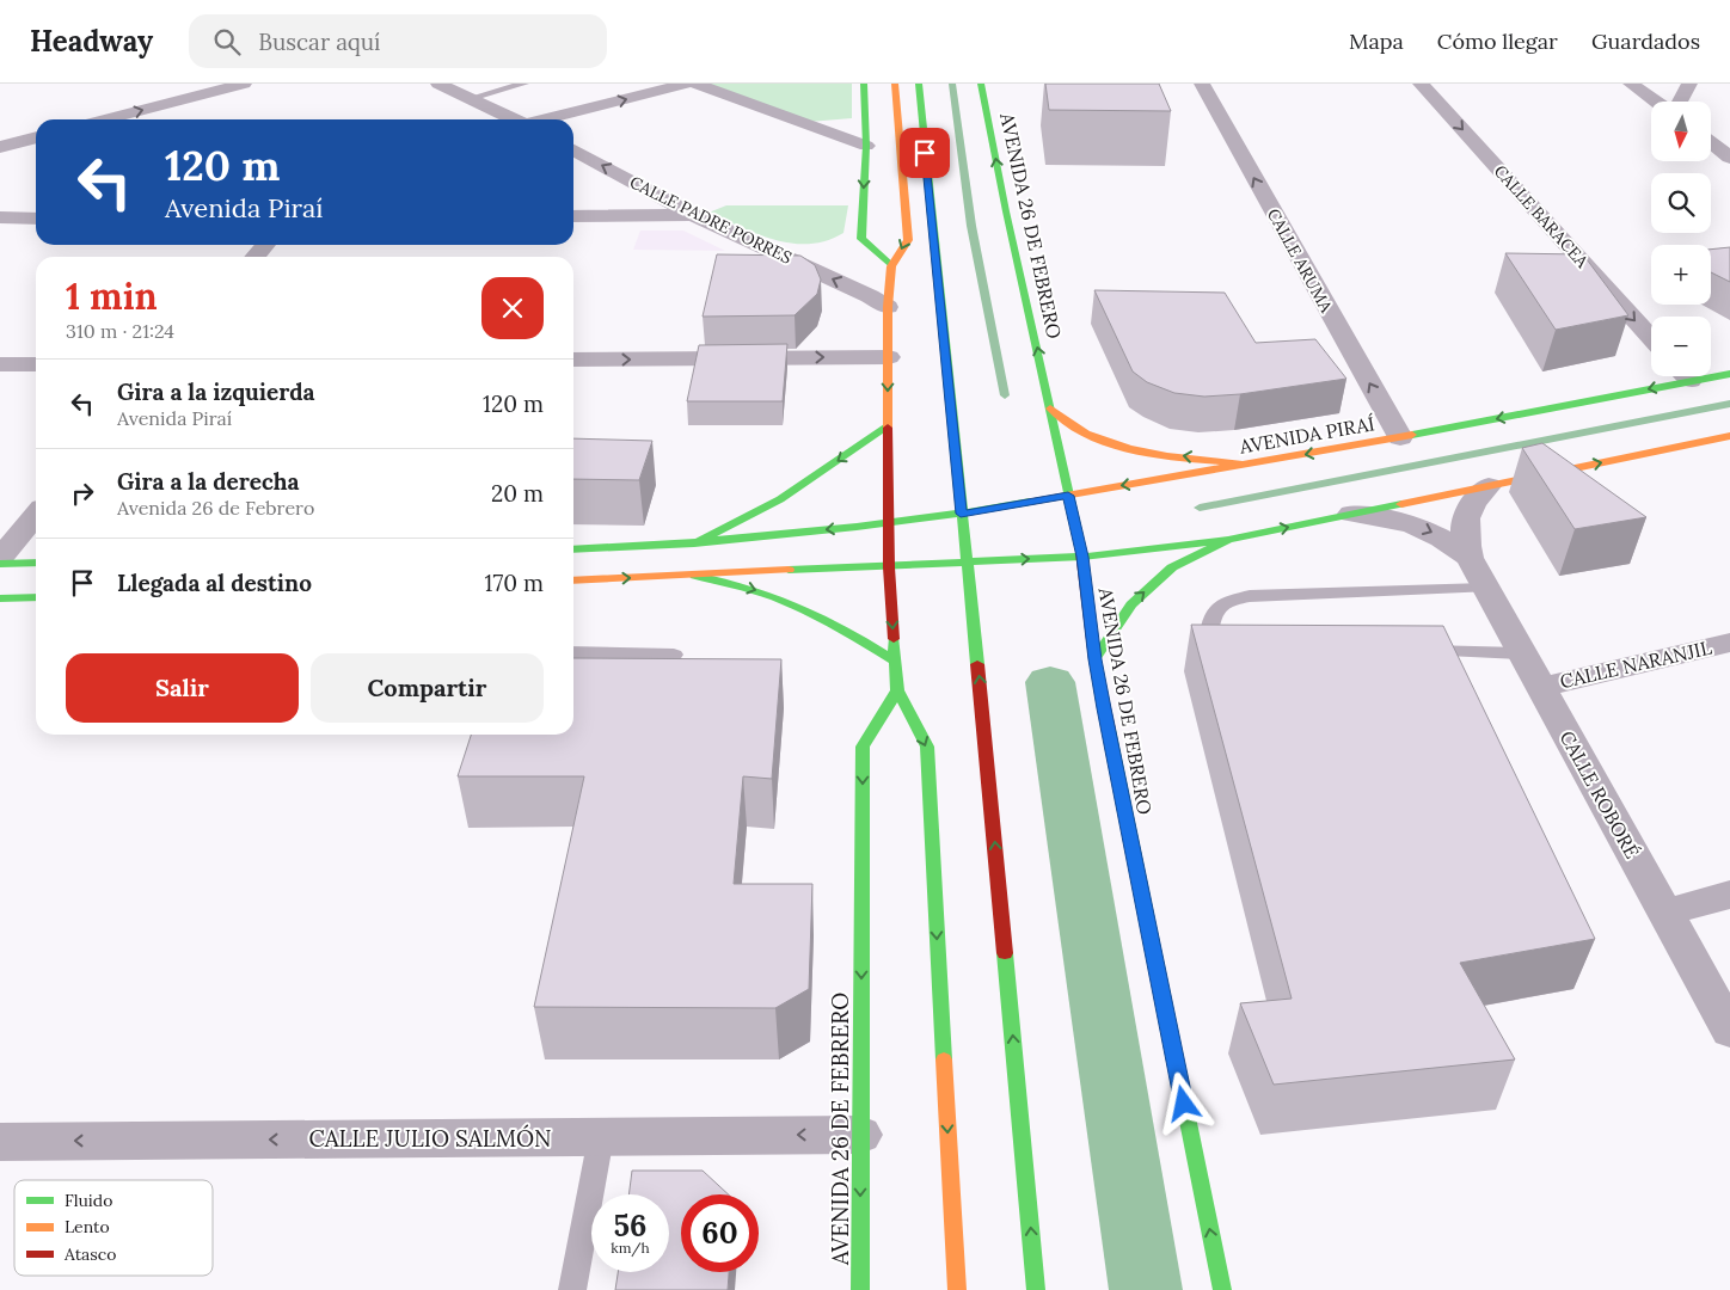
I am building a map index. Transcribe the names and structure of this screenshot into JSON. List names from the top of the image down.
{
  "streets": {
    "main road": ["AVENIDA 26 DE FEBRERO", "AVENIDA PIRAÍ"],
    "street": [
      "CALLE BARACEA",
      "CALLE PADRE PORRES",
      "CALLE ARUMA",
      "CALLE NARANJIL",
      "CALLE ROBORÉ",
      "CALLE JULIO SALMÓN"
    ]
  },
  "crossings": [
    ["AVENIDA 26 DE FEBRERO", "AVENIDA PIRAÍ"],
    ["AVENIDA 26 DE FEBRERO", "CALLE JULIO SALMÓN"],
    ["CALLE ARUMA", "AVENIDA PIRAÍ"],
    ["CALLE NARANJIL", "CALLE ROBORÉ"]
  ],
  "one_way": ["CALLE BARACEA", "CALLE ARUMA", "CALLE JULIO SALMÓN"],
  "legend": ["Fluido", "Lento", "Atasco"],
  "north": "bottom",
  "page": {
    "header": "Headway",
    "search": "Buscar aquí",
    "nav": ["Mapa", "Cómo llegar", "Guardados"],
    "map_buttons": ["+", "−"],
    "turn": ["120 m", "Avenida Piraí"],
    "heading": ["1 min", "310 m · 21:24"],
    "list": [
      {
        "name": "Gira a la izquierda",
        "note": "Avenida Piraí",
        "value": "120 m"
      },
      {
        "name": "Gira a la derecha",
        "note": "Avenida 26 de Febrero",
        "value": "20 m"
      },
      {
        "name": "Llegada al destino",
        "value": "170 m"
      }
    ],
    "buttons": ["Salir", "Compartir"],
    "speed": "56 km/h",
    "limit": "60"
  }
}
